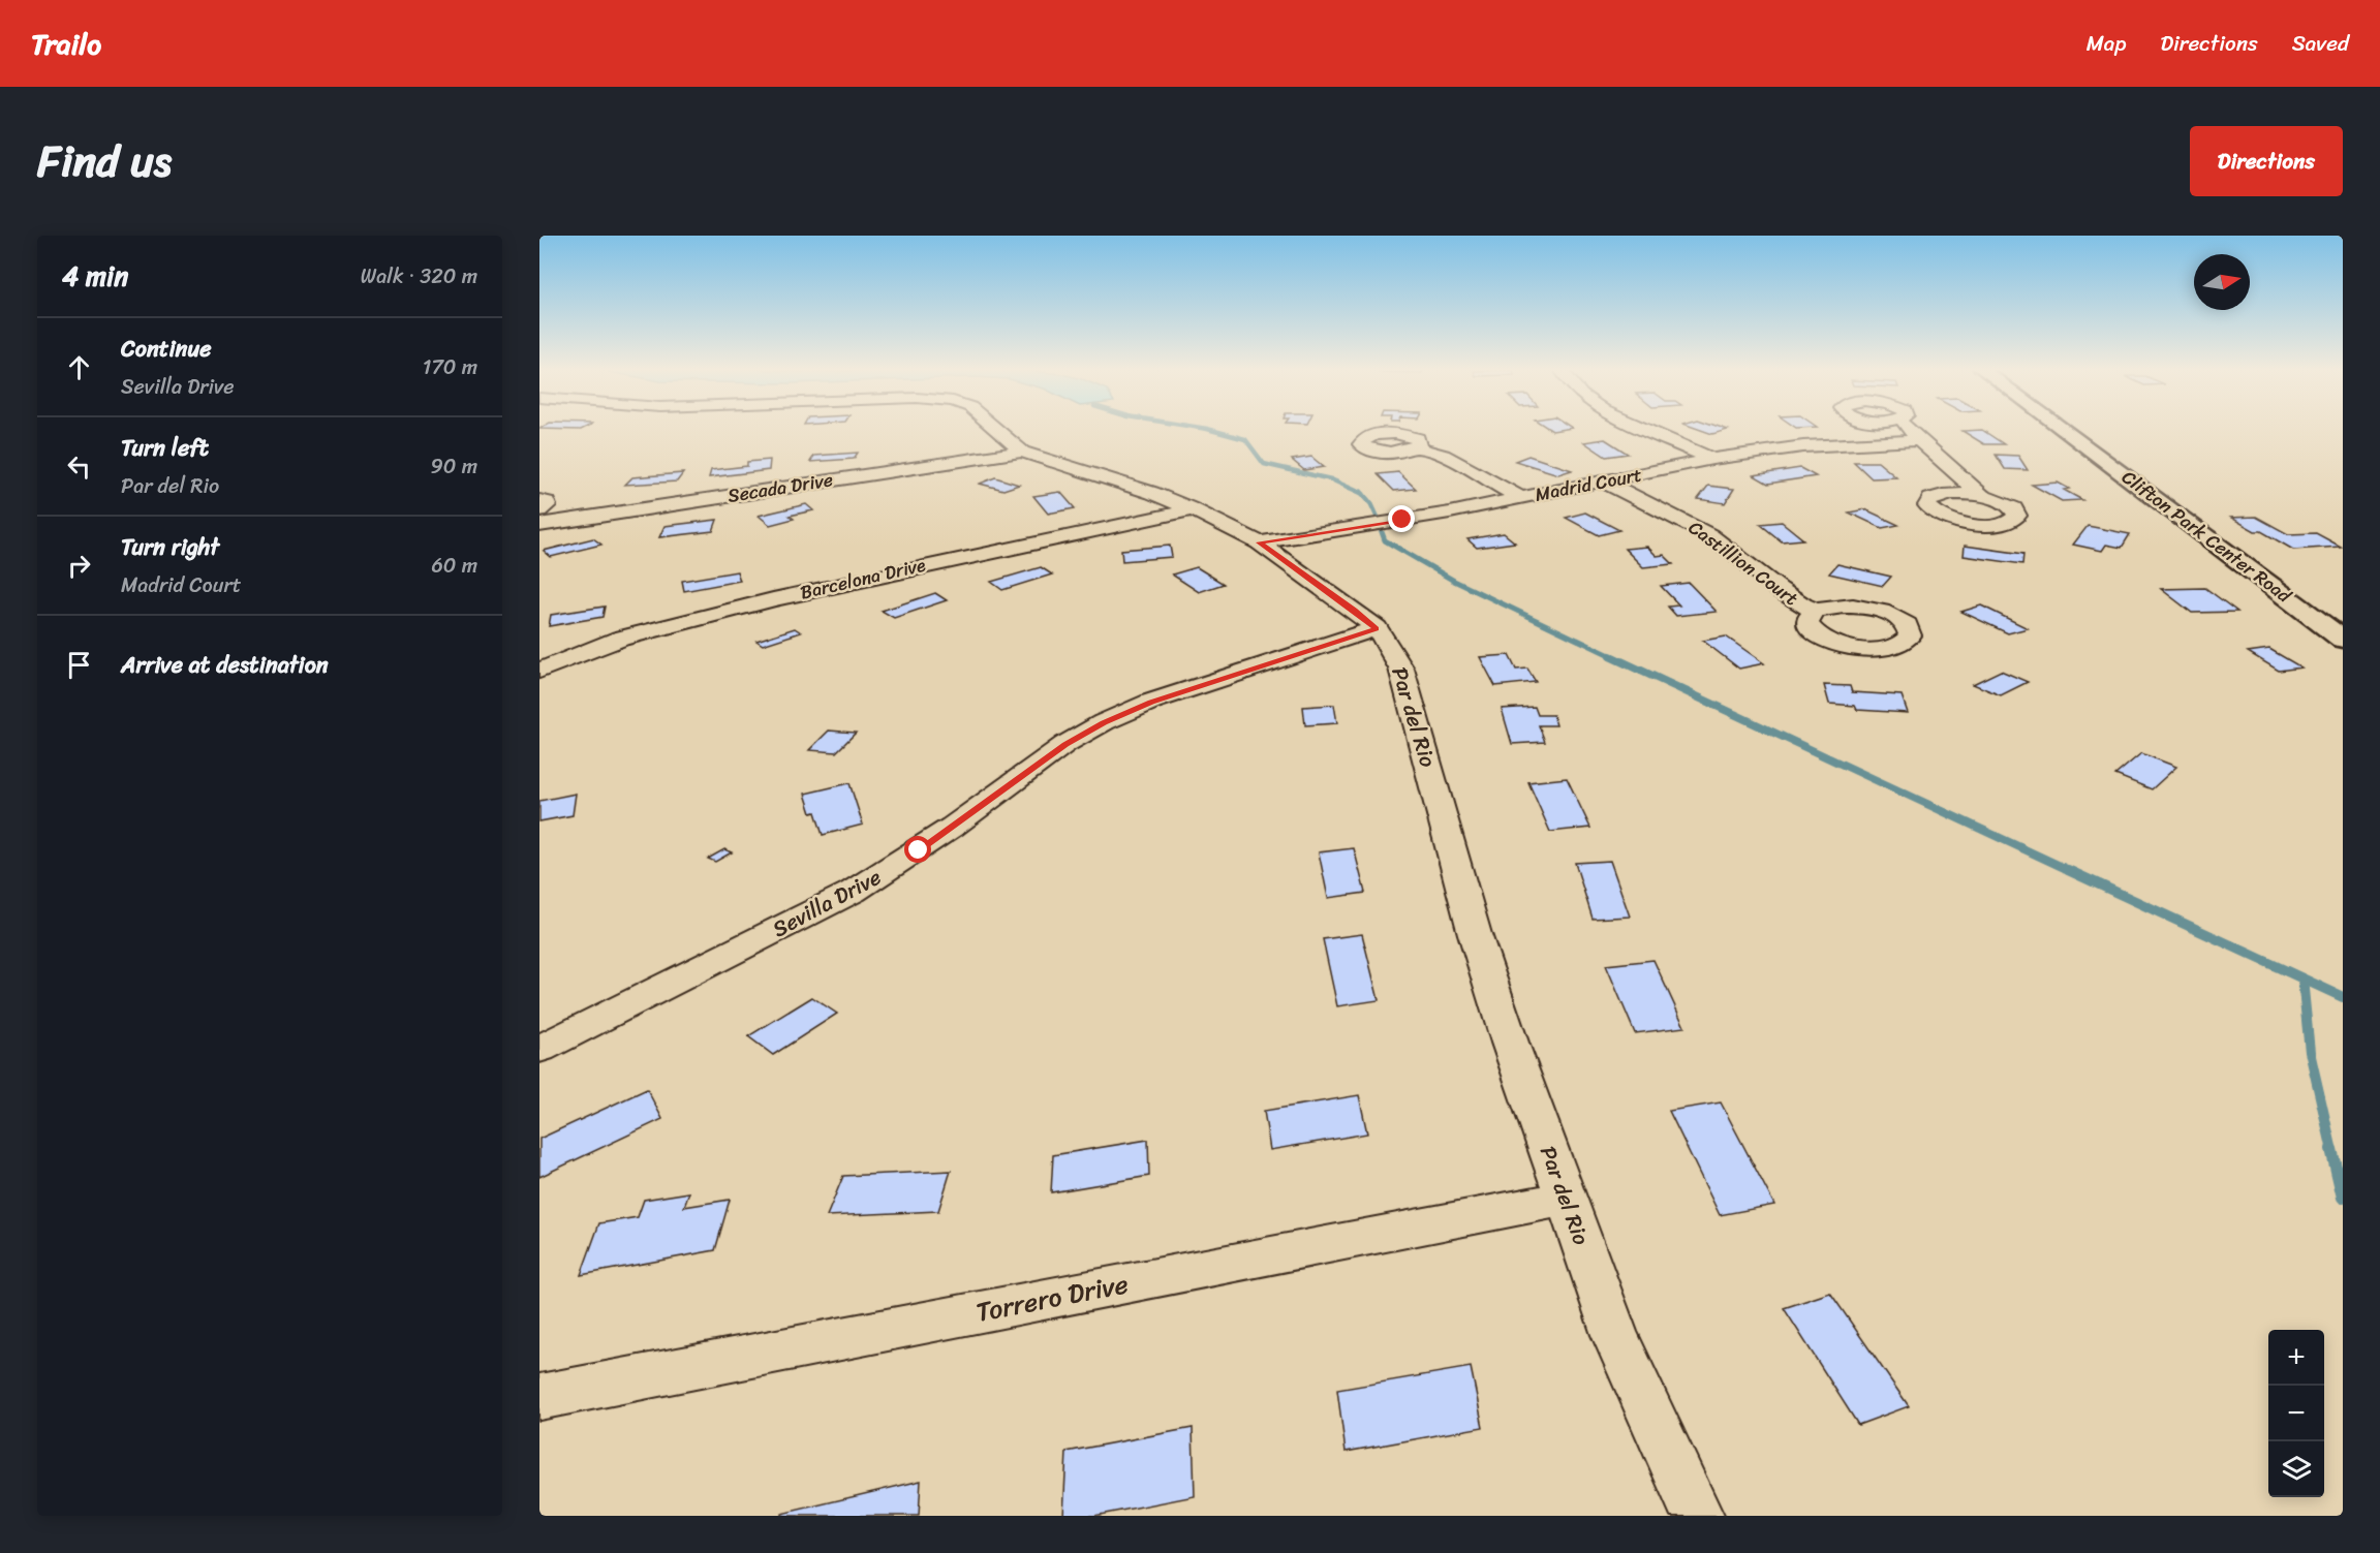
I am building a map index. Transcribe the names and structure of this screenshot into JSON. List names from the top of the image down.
{
  "streets": {
    "street": [
      "Madrid Court",
      "Secada Drive",
      "Clifton Park Center Road",
      "Castillion Court",
      "Barcelona Drive",
      "Par del Rio",
      "Sevilla Drive",
      "Torrero Drive"
    ]
  },
  "crossings": [
    ["Madrid Court", "Castillion Court"],
    ["Madrid Court", "Par del Rio"],
    ["Secada Drive", "Par del Rio"],
    ["Barcelona Drive", "Par del Rio"],
    ["Par del Rio", "Sevilla Drive"],
    ["Par del Rio", "Torrero Drive"]
  ],
  "north": "right",
  "page": {
    "header": "Trailo",
    "nav": ["Map", "Directions", "Saved"],
    "title": "Find us",
    "buttons": "Directions",
    "heading": ["4 min", "Walk · 320 m"],
    "list": [
      ["Continue", "Sevilla Drive", "170 m"],
      ["Turn left", "Par del Rio", "90 m"],
      ["Turn right", "Madrid Court", "60 m"],
      "Arrive at destination"
    ],
    "map_buttons": ["+", "−"]
  }
}
